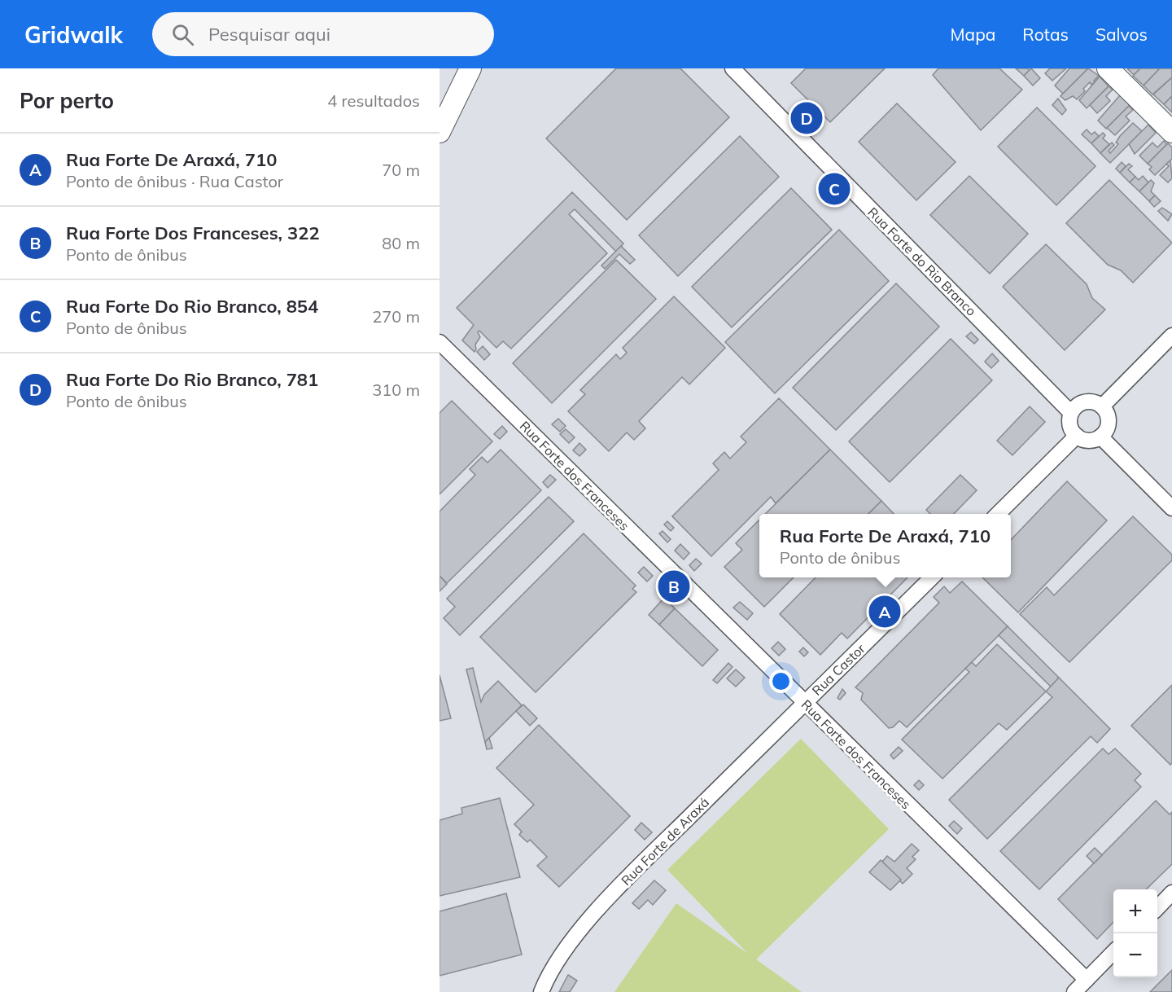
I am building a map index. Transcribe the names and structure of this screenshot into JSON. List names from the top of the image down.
{
  "streets": {
    "street": [
      "Rua Forte do Rio Branco",
      "Rua Forte dos Franceses",
      "Rua Castor",
      "Rua Forte de Araxá"
    ]
  },
  "crossings": [
    ["Rua Forte dos Franceses", "Rua Castor"],
    ["Rua Forte dos Franceses", "Rua Forte de Araxá"],
    ["Rua Castor", "Rua Forte de Araxá"]
  ],
  "page": {
    "header": "Gridwalk",
    "search": "Pesquisar aqui",
    "nav": ["Mapa", "Rotas", "Salvos"],
    "heading": ["Por perto", "4 resultados"],
    "pins": [
      "D",
      "C",
      "B",
      "A"
    ],
    "list": [
      {
        "mark": "A",
        "name": "Rua Forte De Araxá, 710",
        "note": "Ponto de ônibus · Rua Castor",
        "value": "70 m"
      },
      {
        "mark": "B",
        "name": "Rua Forte Dos Franceses, 322",
        "note": "Ponto de ônibus",
        "value": "80 m"
      },
      {
        "mark": "C",
        "name": "Rua Forte Do Rio Branco, 854",
        "note": "Ponto de ônibus",
        "value": "270 m"
      },
      {
        "mark": "D",
        "name": "Rua Forte Do Rio Branco, 781",
        "note": "Ponto de ônibus",
        "value": "310 m"
      }
    ],
    "popup": ["Rua Forte De Araxá, 710", "Ponto de ônibus"],
    "map_buttons": ["+", "−"]
  }
}
